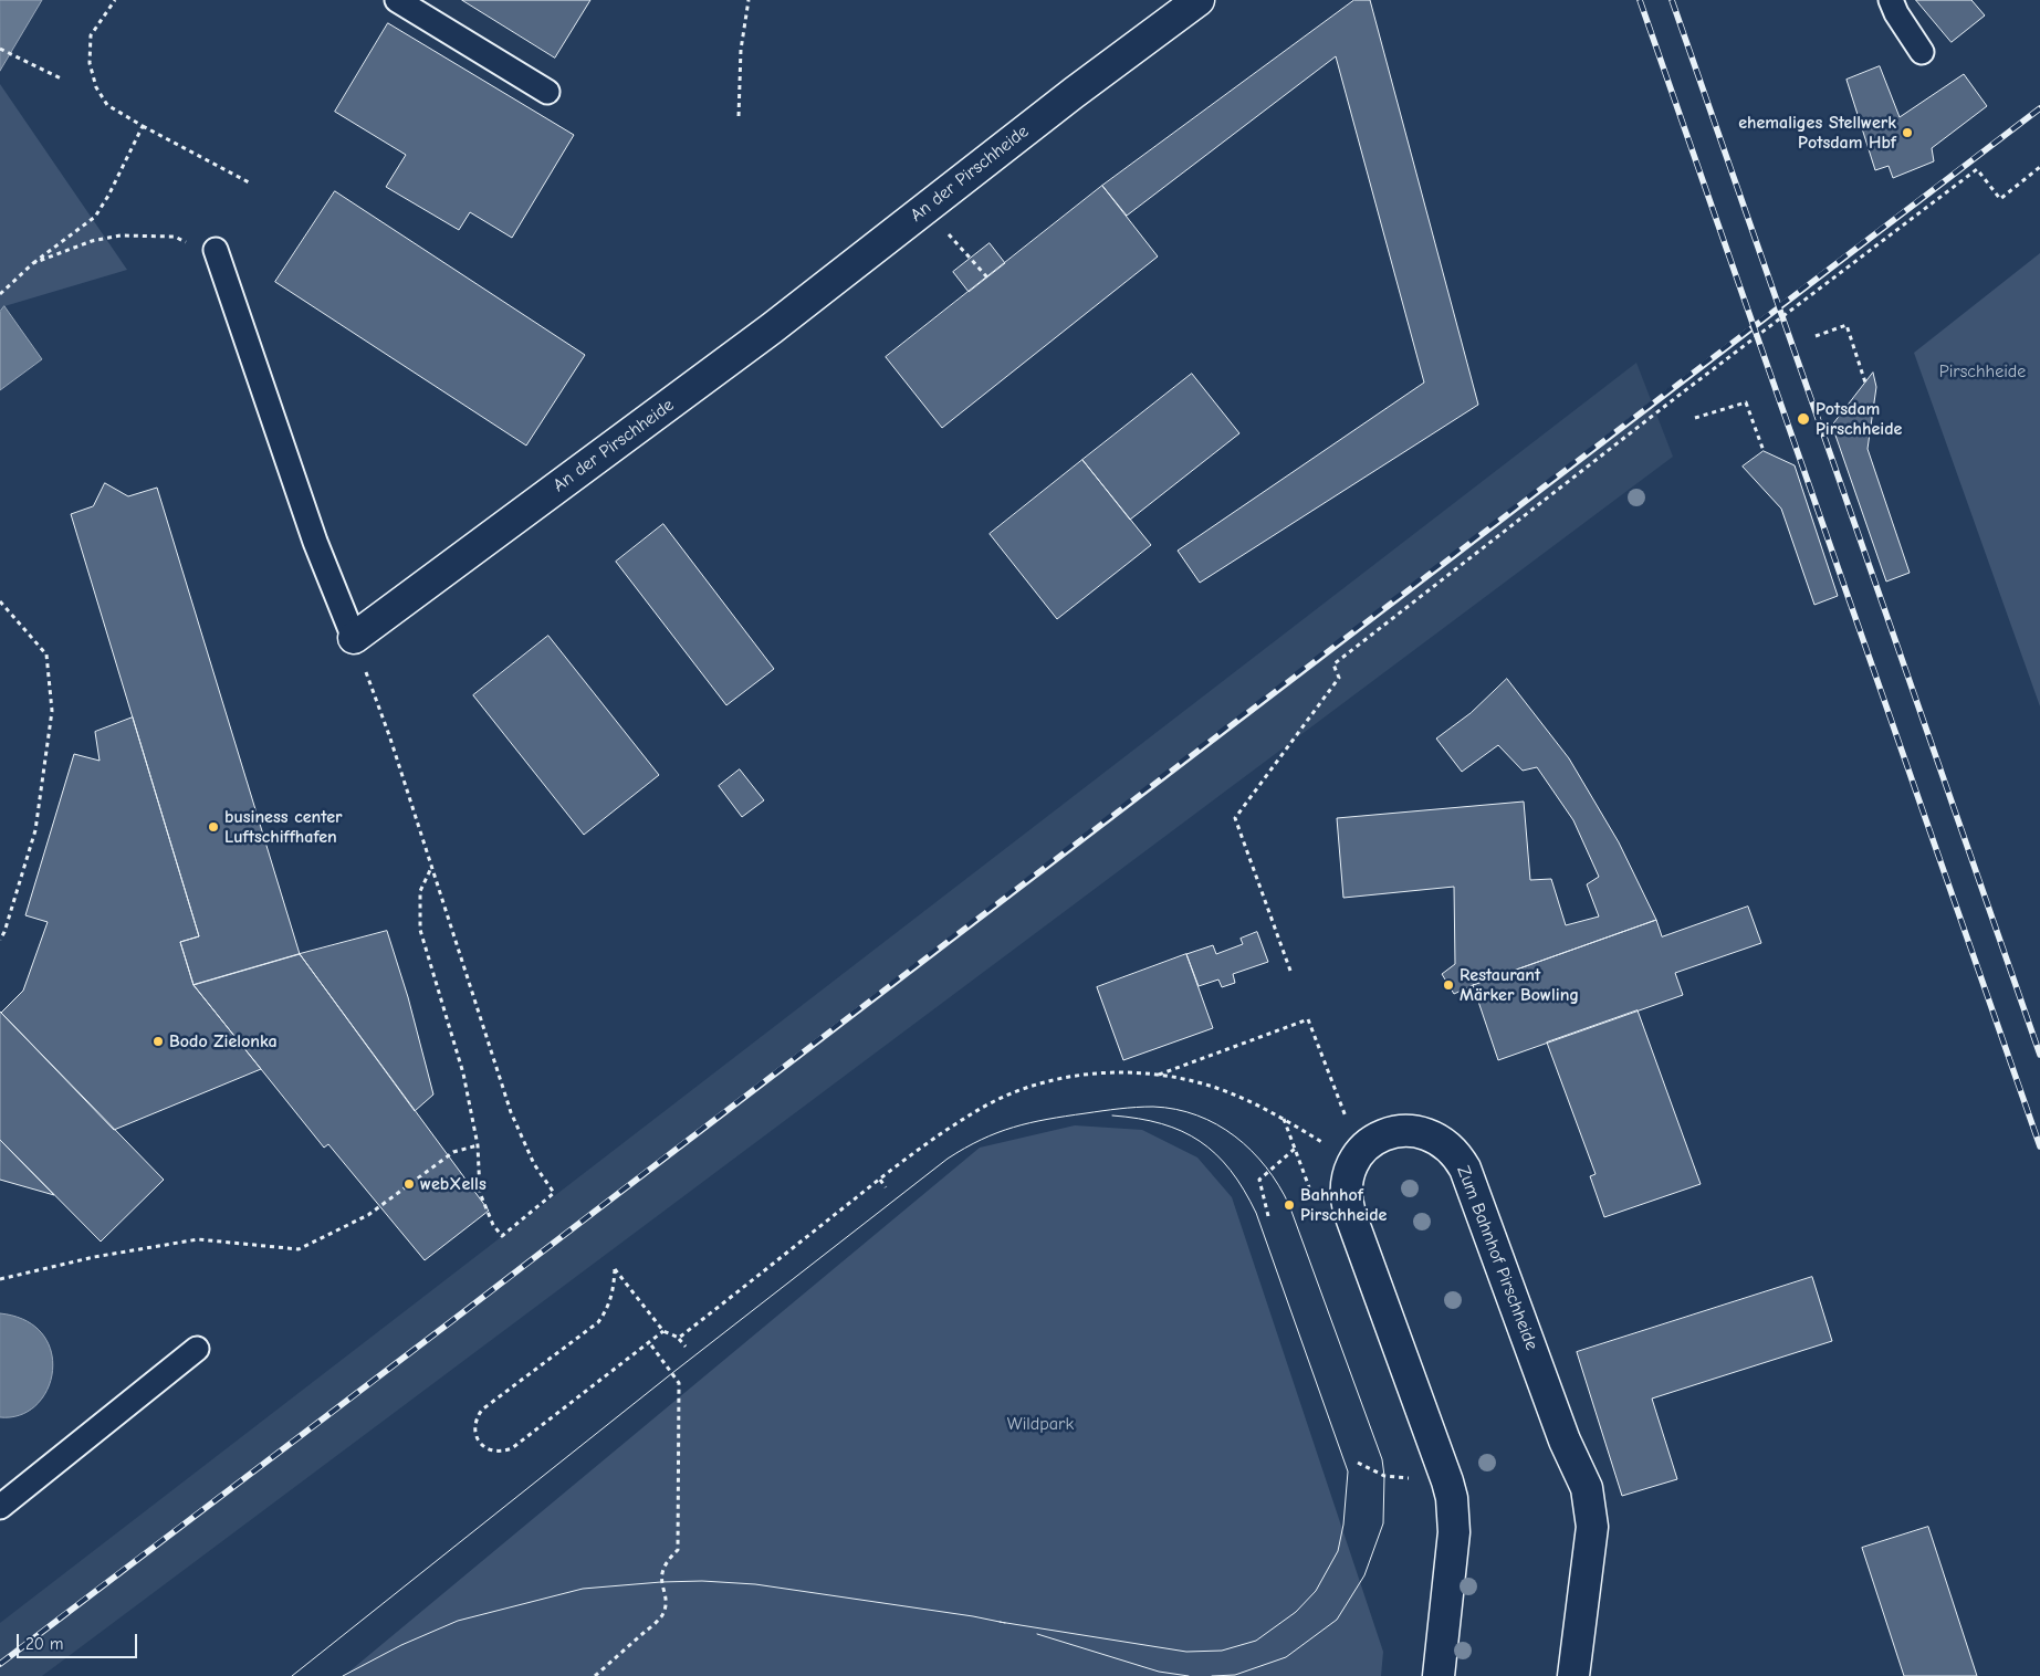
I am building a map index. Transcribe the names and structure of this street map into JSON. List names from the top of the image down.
{
  "streets": {
    "street": ["An der Pirschheide", "Zum Bahnhof Pirschheide"]
  },
  "parks": ["Pirschheide", "Wildpark"],
  "places": [
    "ehemaliges Stellwerk Potsdam Hbf",
    "Potsdam Pirschheide",
    "business center Luftschiffhafen",
    "Restaurant Märker Bowling",
    "Bodo Zielonka",
    "webXells",
    "Bahnhof Pirschheide"
  ],
  "scale_bar": "20 m"
}
